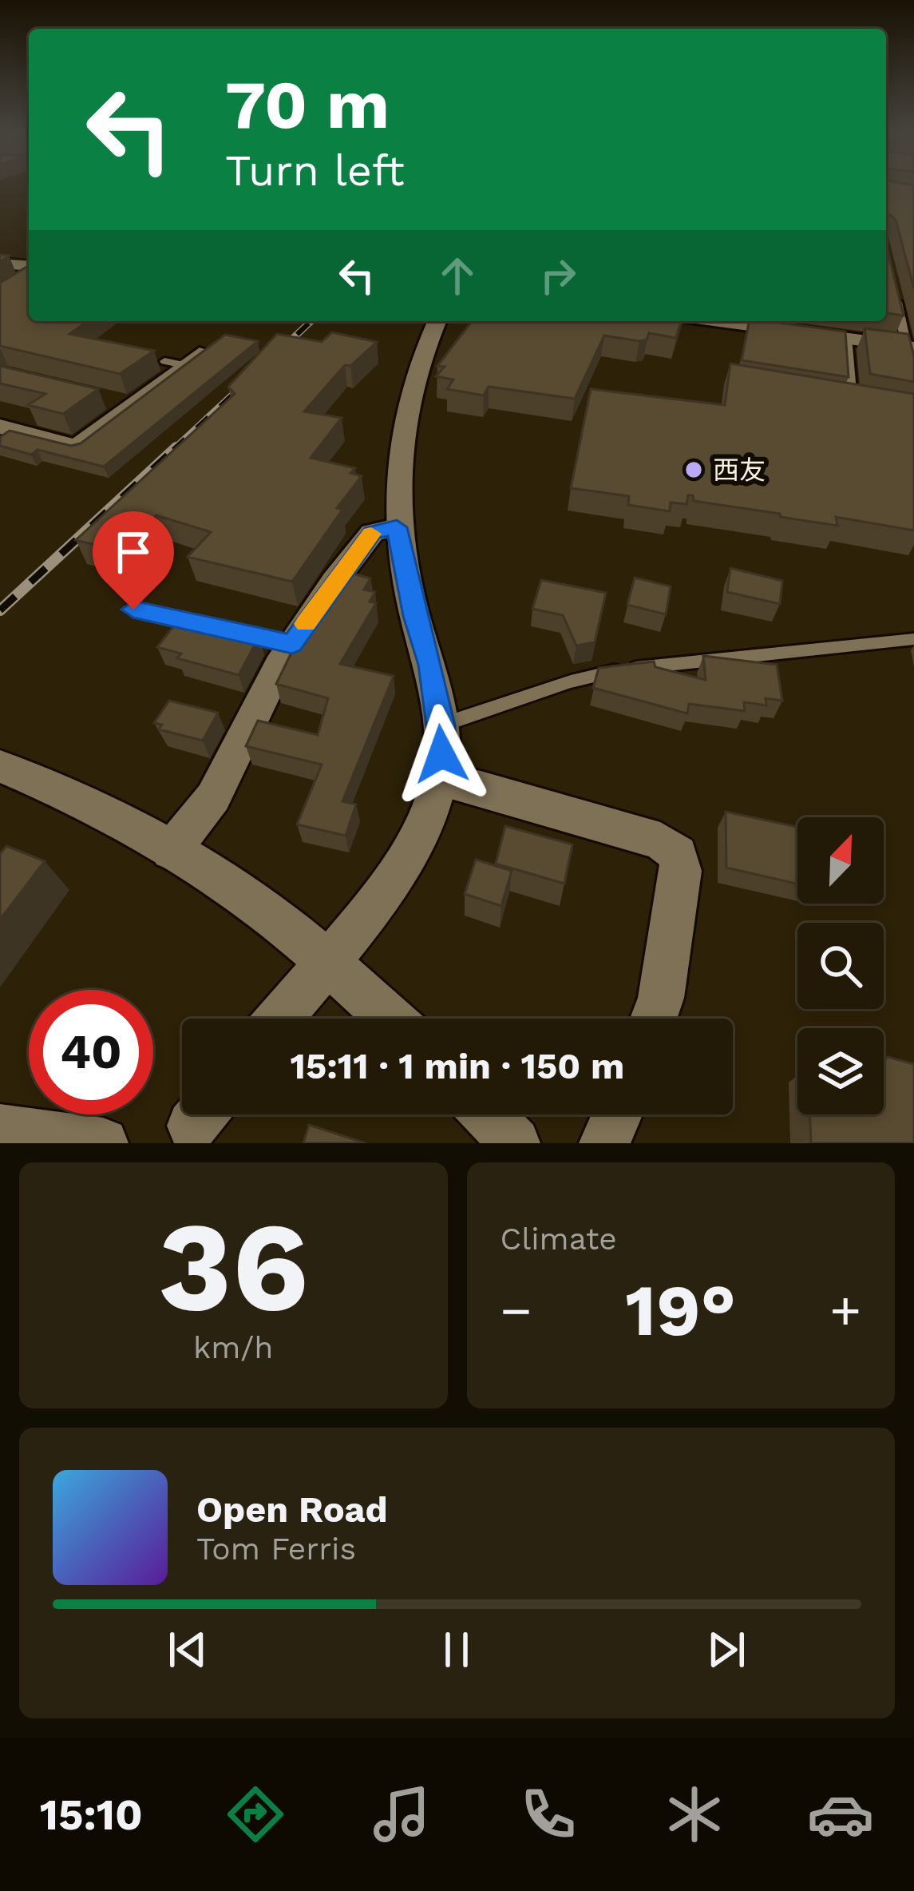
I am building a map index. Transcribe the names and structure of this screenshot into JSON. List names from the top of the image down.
{
  "places": ["西友"],
  "north": "top right",
  "page": {
    "turn": ["70 m", "Turn left"],
    "limit": "40",
    "trip": "15:11 · 1 min · 150 m",
    "tile": [
      ["36", "km/h"],
      "Climate"
    ],
    "heat": ["−", "19°", "+"],
    "song": ["Open Road", "Tom Ferris"],
    "tabs": "15:10"
  }
}
